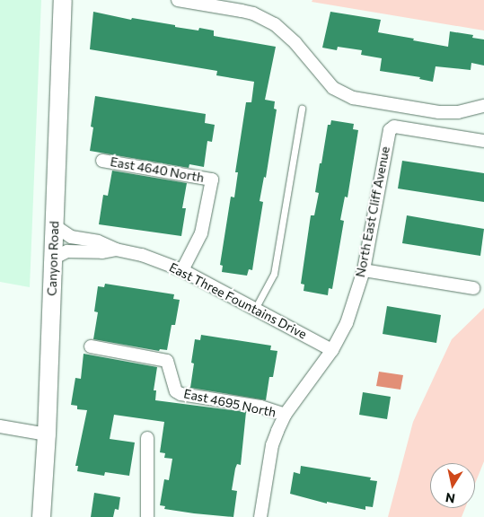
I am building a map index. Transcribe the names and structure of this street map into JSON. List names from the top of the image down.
{
  "streets": {
    "main road": ["Canyon Road"],
    "street": [
      "East 4640 North",
      "North East Cliff Avenue",
      "East Three Fountains Drive",
      "East 4695 North"
    ]
  },
  "crossings": [
    ["East 4640 North", "East Three Fountains Drive"],
    ["North East Cliff Avenue", "East Three Fountains Drive"],
    ["North East Cliff Avenue", "East 4695 North"],
    ["Canyon Road", "East Three Fountains Drive"]
  ],
  "north": "bottom"
}
